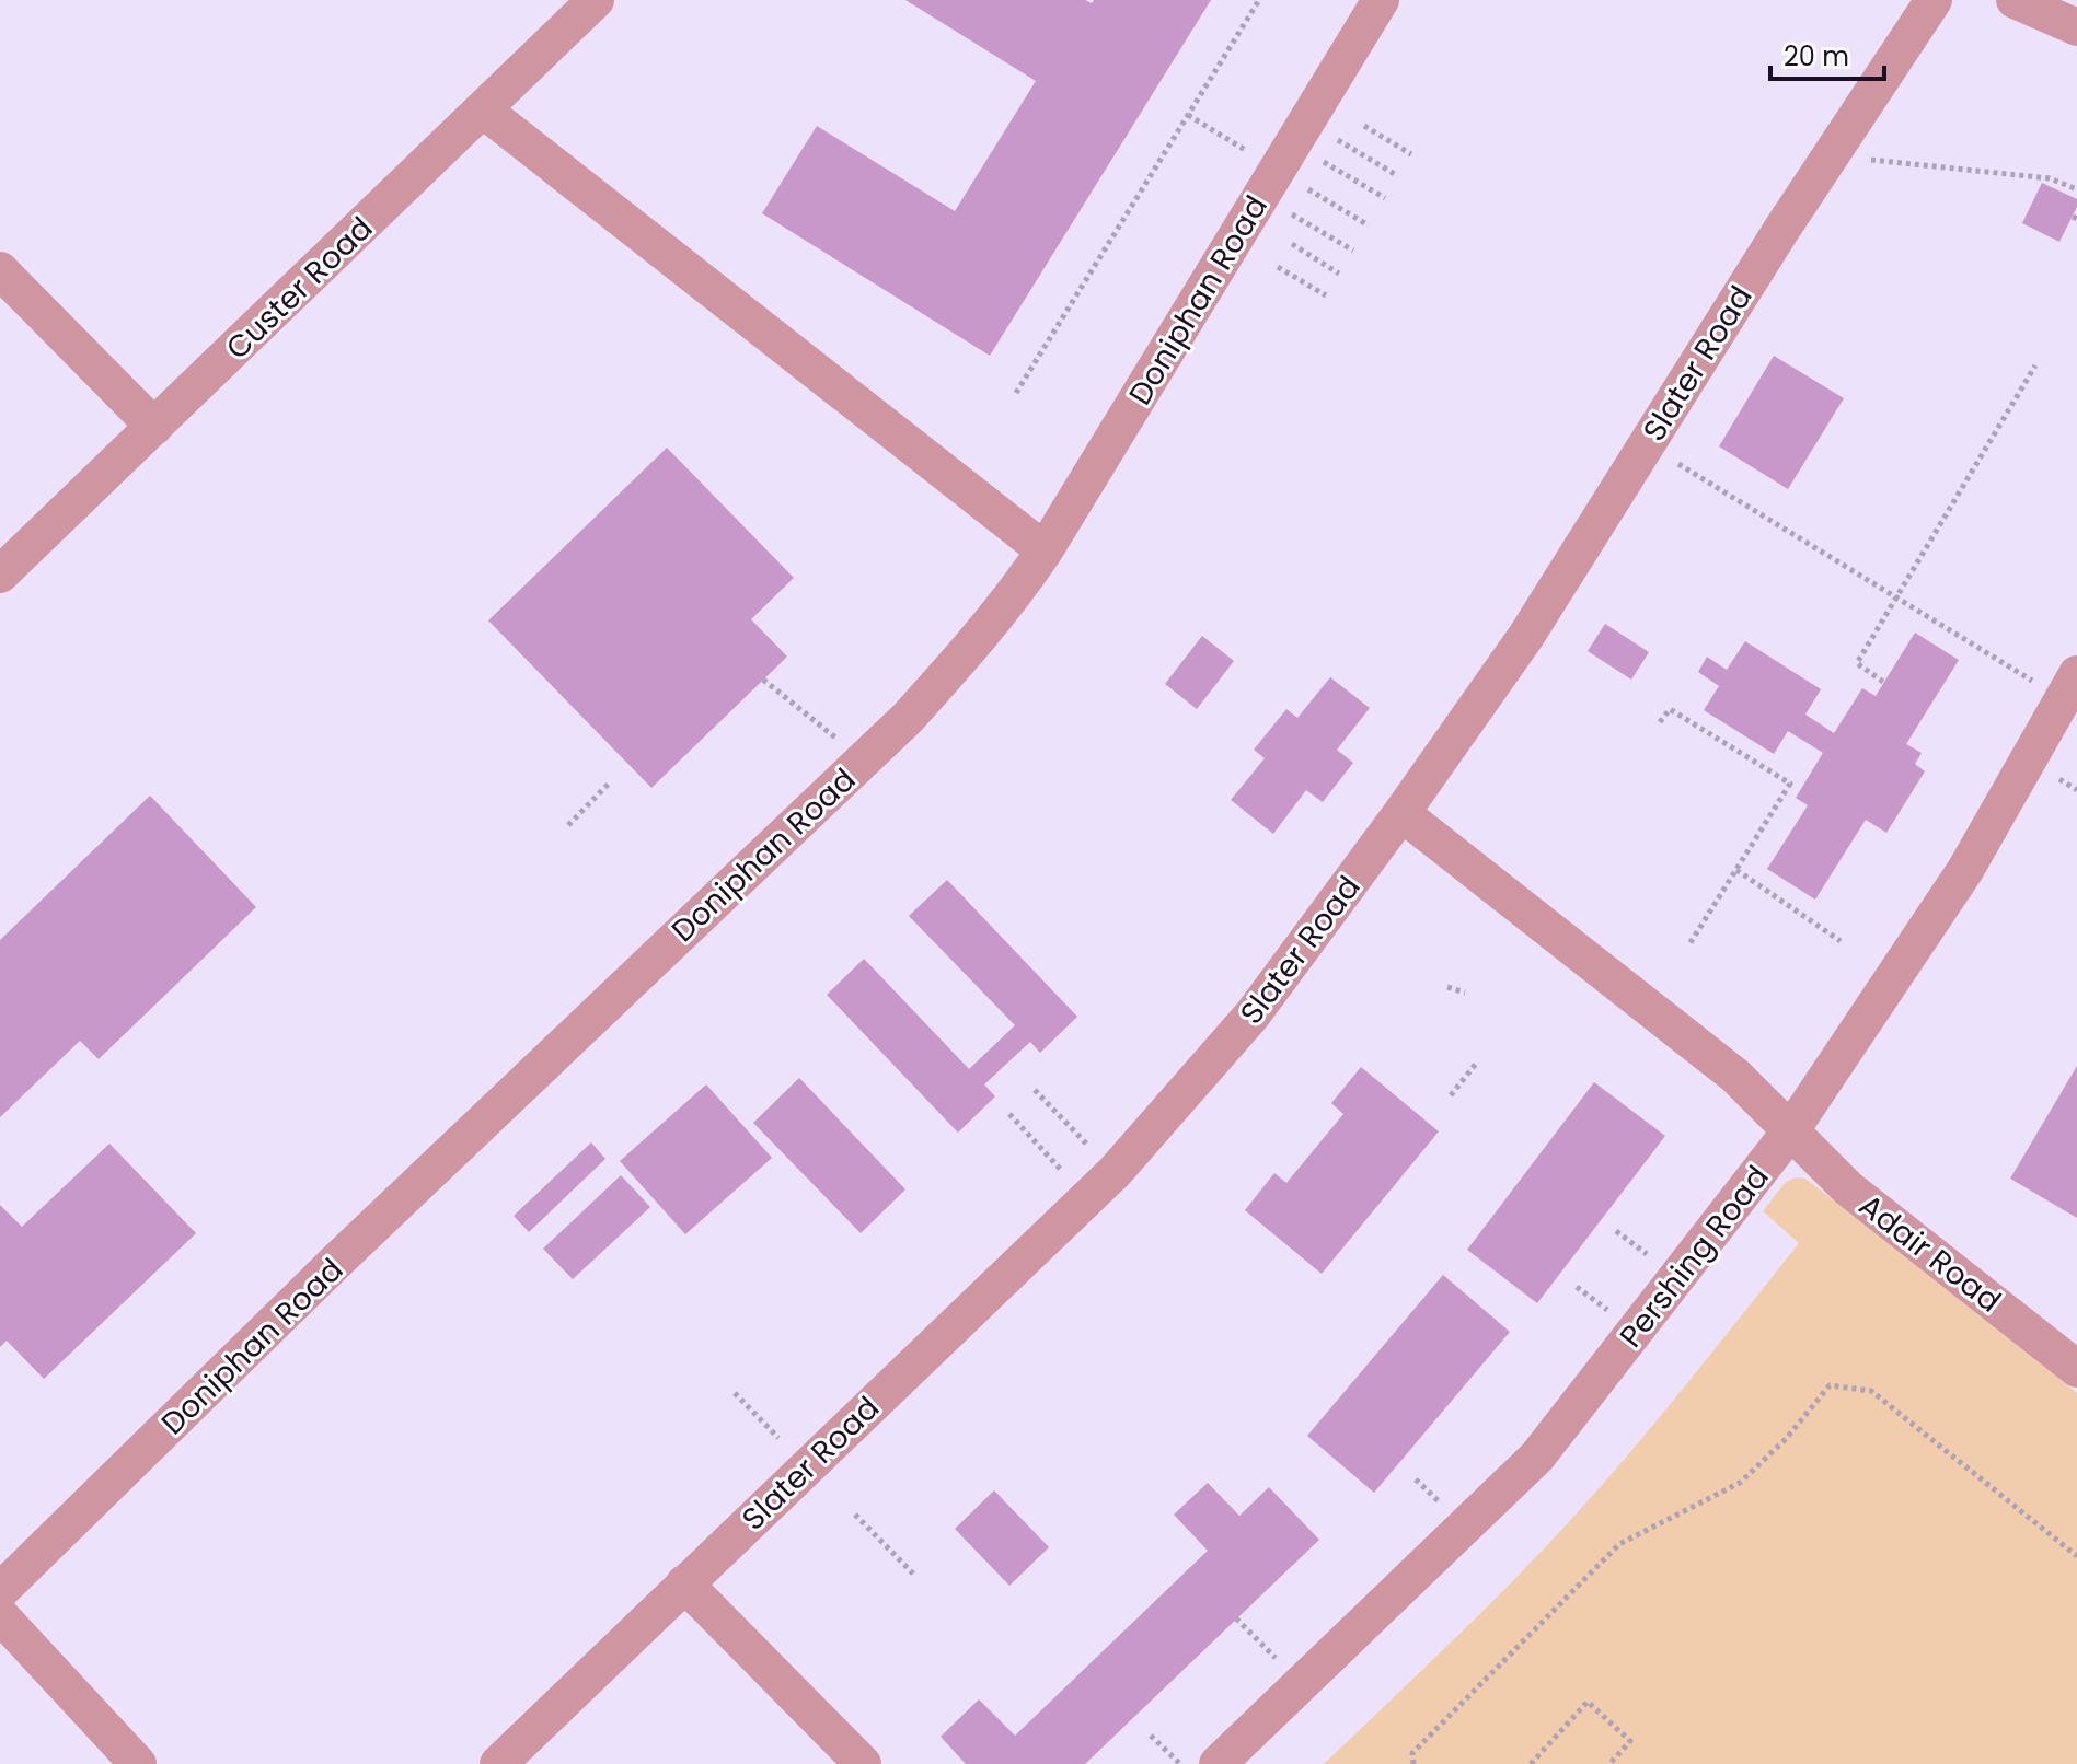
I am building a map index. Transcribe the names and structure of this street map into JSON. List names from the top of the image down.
{
  "streets": {
    "street": [
      "Custer Road",
      "Doniphan Road",
      "Slater Road",
      "Adair Road",
      "Pershing Road"
    ]
  },
  "crossings": [
    ["Slater Road", "Adair Road"],
    ["Adair Road", "Pershing Road"]
  ],
  "scale_bar": "20 m"
}
